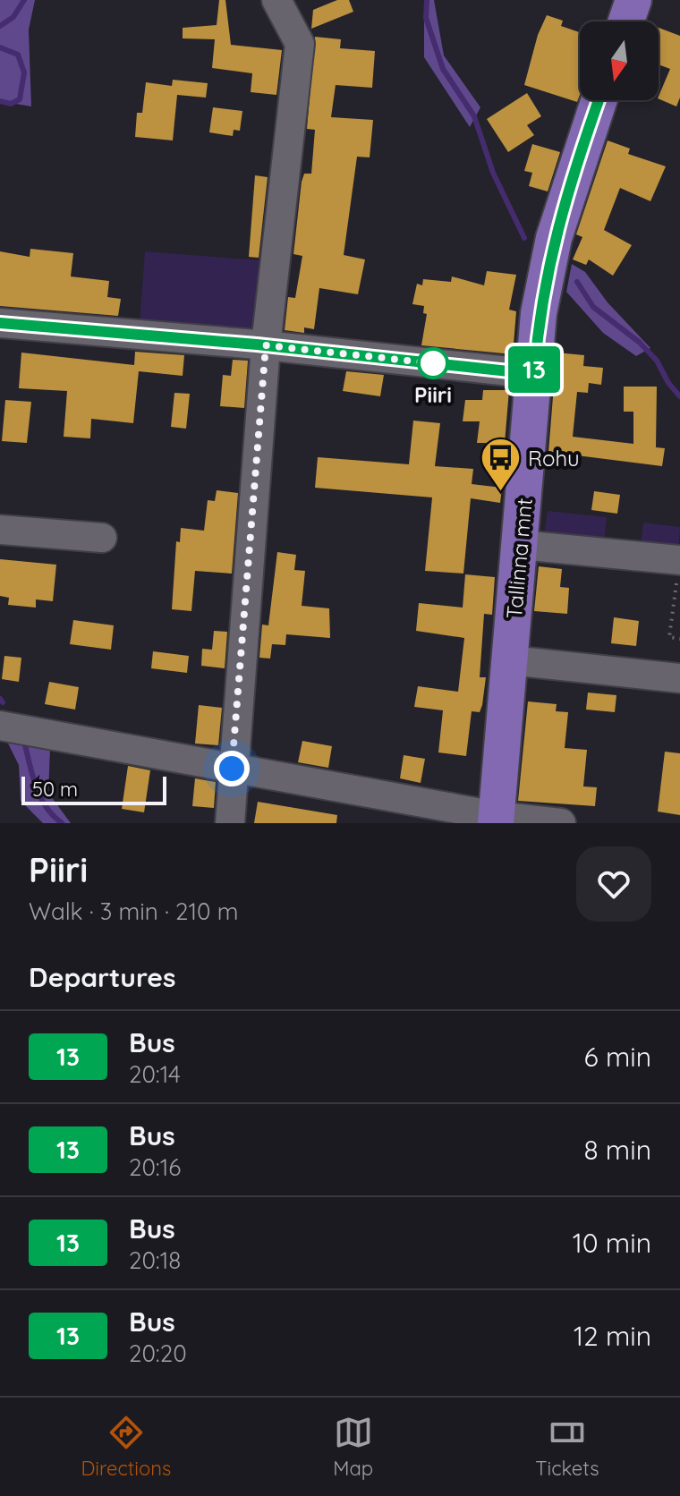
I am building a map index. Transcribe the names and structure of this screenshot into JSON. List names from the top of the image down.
{
  "streets": {
    "main road": ["Tallinna mnt"]
  },
  "places": {
    "other": ["Piiri"],
    "bus stop": ["Rohu"]
  },
  "lines": ["bus line 13"],
  "scale_bar": "50 m",
  "north": "bottom",
  "page": {
    "on_map": "13",
    "scale": "50 m",
    "heading": [
      ["Piiri", "Walk · 3 min · 210 m"],
      "Departures"
    ],
    "list": [
      {
        "mark": "13",
        "name": "Bus",
        "note": "20:14",
        "value": "6 min"
      },
      {
        "mark": "13",
        "name": "Bus",
        "note": "20:16",
        "value": "8 min"
      },
      {
        "mark": "13",
        "name": "Bus",
        "note": "20:18",
        "value": "10 min"
      },
      {
        "mark": "13",
        "name": "Bus",
        "note": "20:20",
        "value": "12 min"
      }
    ],
    "tabs": ["Directions", "Map", "Tickets"]
  }
}
